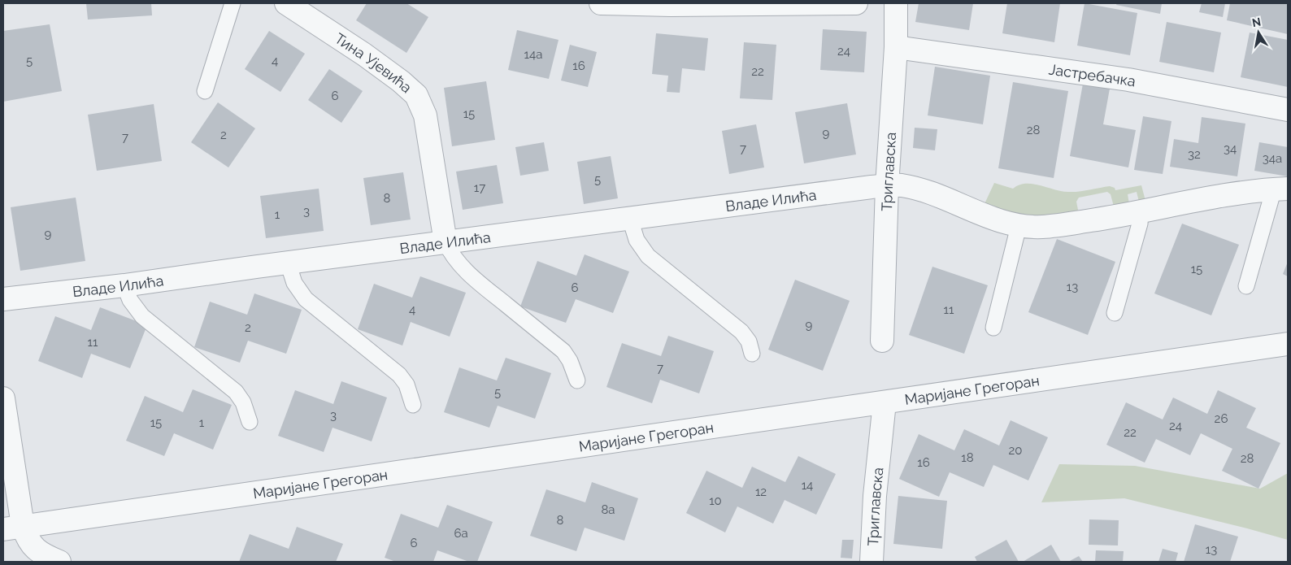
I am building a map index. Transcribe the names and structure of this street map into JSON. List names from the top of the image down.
{
  "streets": {
    "street": [
      "Тина Ујевића",
      "Јастребачка",
      "Триглавска",
      "Владе Илића",
      "Маријане Грегоран"
    ]
  },
  "crossings": [
    ["Тина Ујевића", "Владе Илића"],
    ["Јастребачка", "Триглавска"],
    ["Триглавска", "Владе Илића"],
    ["Триглавска", "Маријане Грегоран"]
  ],
  "house_numbers": [
    "24",
    "14a",
    "5",
    "4",
    "16",
    "22",
    "6",
    "15",
    "28",
    "9",
    "2",
    "7",
    "7",
    "34",
    "32",
    "34a",
    "5",
    "17",
    "8",
    "3",
    "1",
    "9",
    "15",
    "13",
    "6",
    "4",
    "11",
    "9",
    "2",
    "11",
    "7",
    "5",
    "3",
    "26",
    "15",
    "1",
    "24",
    "22",
    "20",
    "18",
    "28",
    "16",
    "14",
    "12",
    "10",
    "8a",
    "8",
    "6a",
    "6",
    "13"
  ],
  "north": "top"
}
